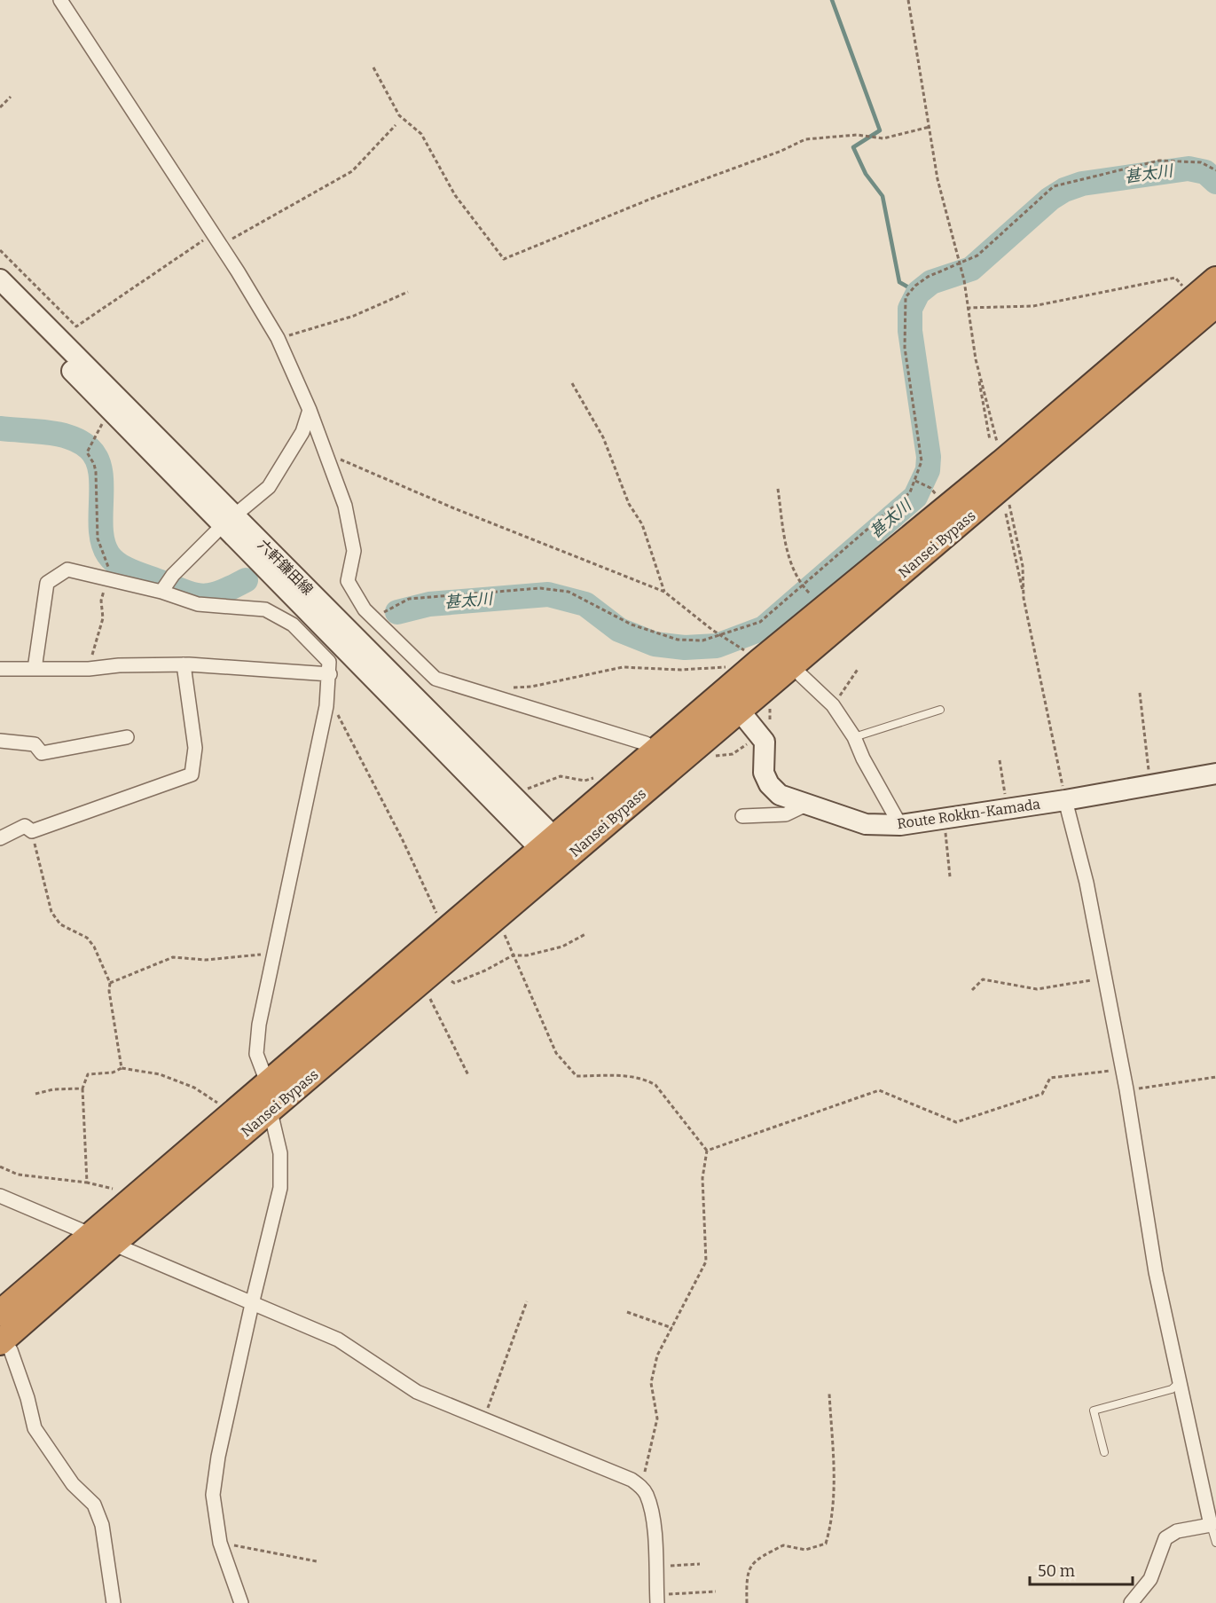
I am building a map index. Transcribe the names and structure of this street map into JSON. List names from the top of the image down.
{
  "streets": {
    "highway": ["Nansei Bypass"],
    "main road": ["六軒鎌田線", "Route Rokkn-Kamada"]
  },
  "crossings": [
    ["Nansei Bypass", "六軒鎌田線"],
    ["Nansei Bypass", "Route Rokkn-Kamada"]
  ],
  "water": ["甚太川"],
  "scale_bar": "50 m"
}
